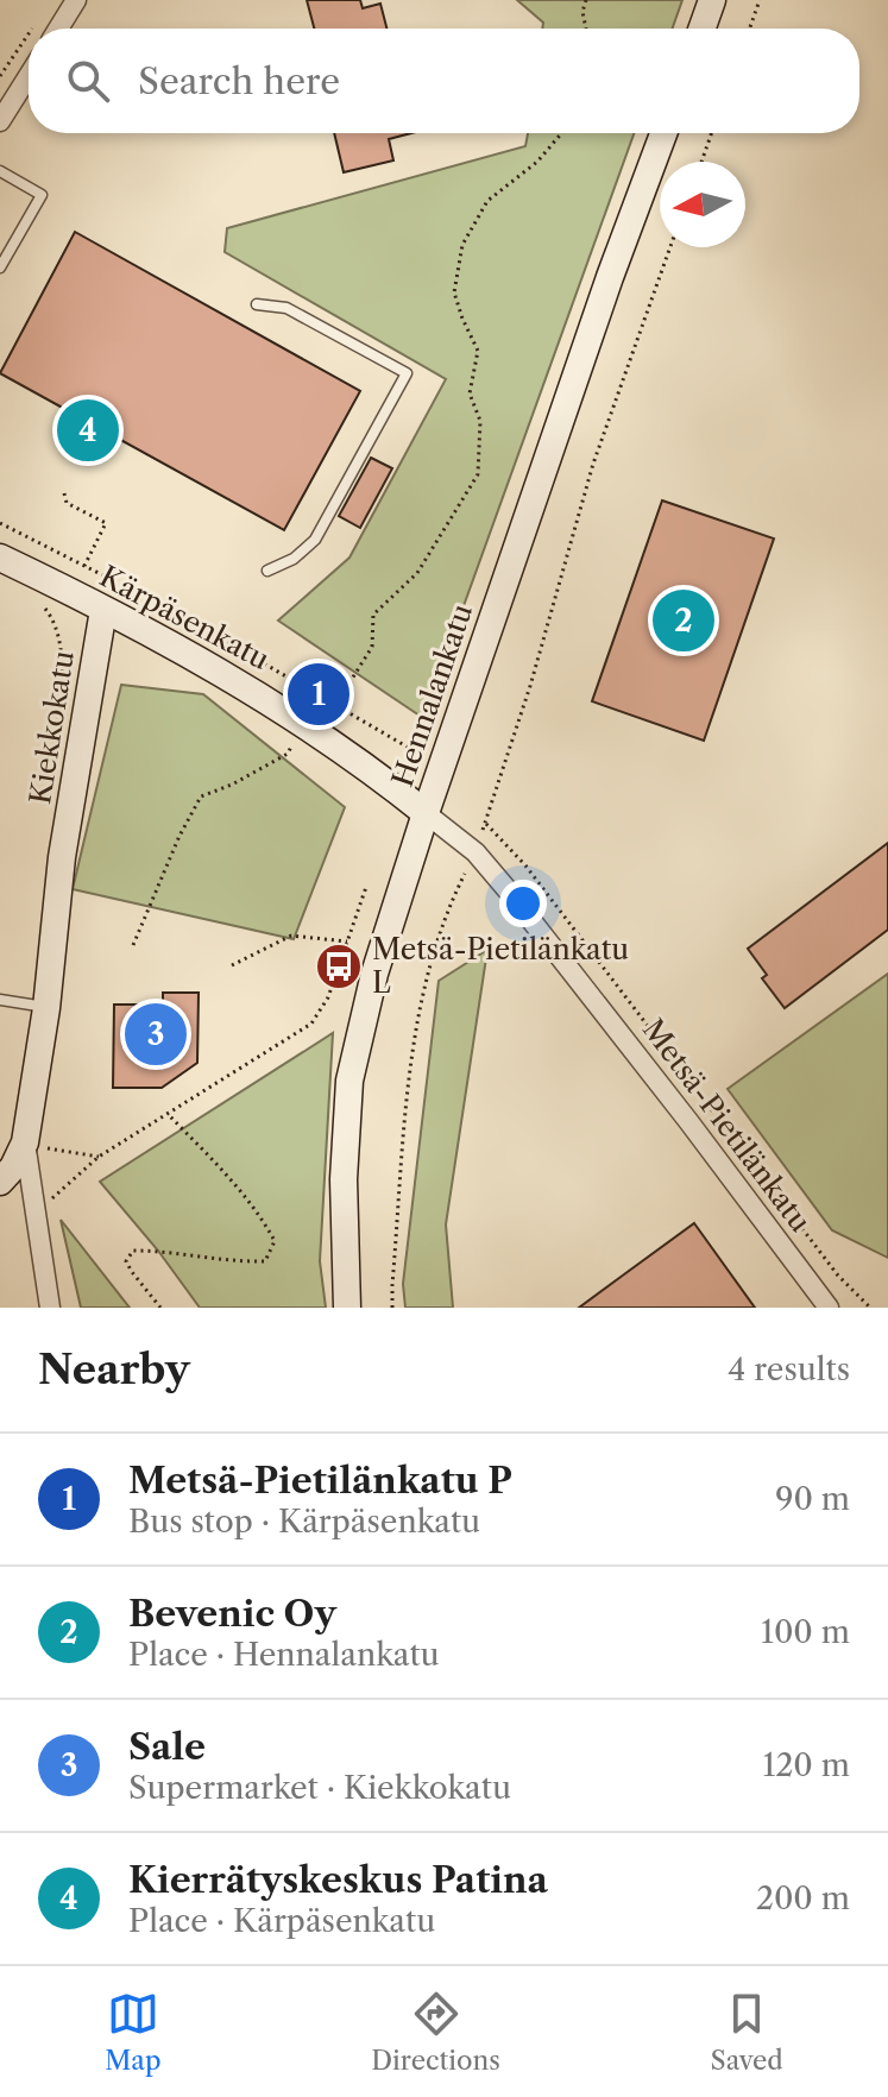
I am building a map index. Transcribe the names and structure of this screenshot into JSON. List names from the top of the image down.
{
  "streets": {
    "street": [
      "Kärpäsenkatu",
      "Hennalankatu",
      "Kiekkokatu",
      "Metsä-Pietilänkatu"
    ]
  },
  "crossings": [
    ["Kärpäsenkatu", "Hennalankatu"],
    ["Kärpäsenkatu", "Kiekkokatu"],
    ["Kärpäsenkatu", "Metsä-Pietilänkatu"],
    ["Hennalankatu", "Metsä-Pietilänkatu"]
  ],
  "places": {
    "bus stop": ["Metsä-Pietilänkatu L"]
  },
  "north": "left",
  "page": {
    "search": "Search here",
    "pins": [
      "4",
      "2",
      "1",
      "3"
    ],
    "heading": ["Nearby", "4 results"],
    "list": [
      {
        "mark": "1",
        "name": "Metsä-Pietilänkatu P",
        "note": "Bus stop · Kärpäsenkatu",
        "value": "90 m"
      },
      {
        "mark": "2",
        "name": "Bevenic Oy",
        "note": "Place · Hennalankatu",
        "value": "100 m"
      },
      {
        "mark": "3",
        "name": "Sale",
        "note": "Supermarket · Kiekkokatu",
        "value": "120 m"
      },
      {
        "mark": "4",
        "name": "Kierrätyskeskus Patina",
        "note": "Place · Kärpäsenkatu",
        "value": "200 m"
      }
    ],
    "nav": ["Map", "Directions", "Saved"]
  }
}
